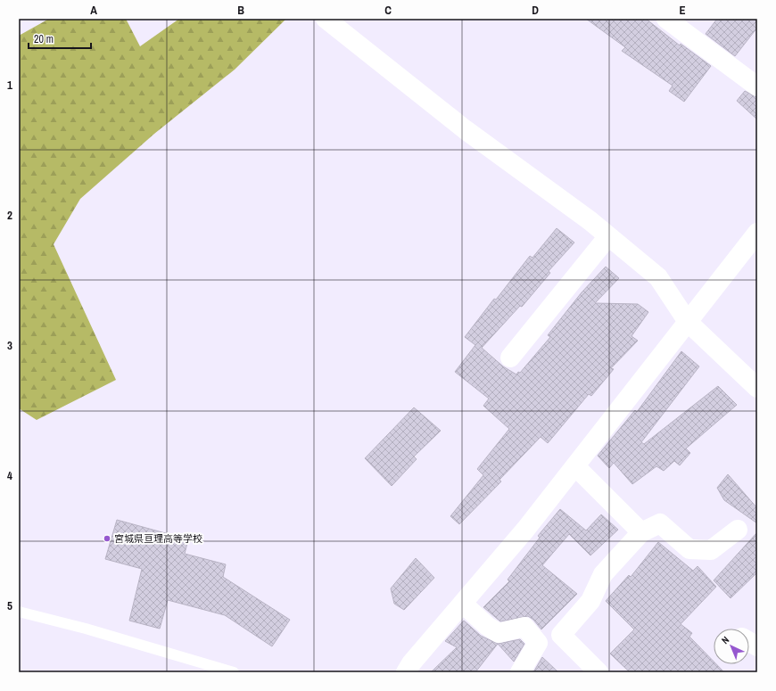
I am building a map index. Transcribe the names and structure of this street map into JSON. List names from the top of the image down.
{
  "places": ["宮城県亘理高等学校"],
  "scale_bar": "20 m",
  "north": "top left",
  "grid": {
    "columns": [
      "A",
      "B",
      "C",
      "D",
      "E"
    ],
    "rows": [
      "1",
      "2",
      "3",
      "4",
      "5"
    ]
  }
}
